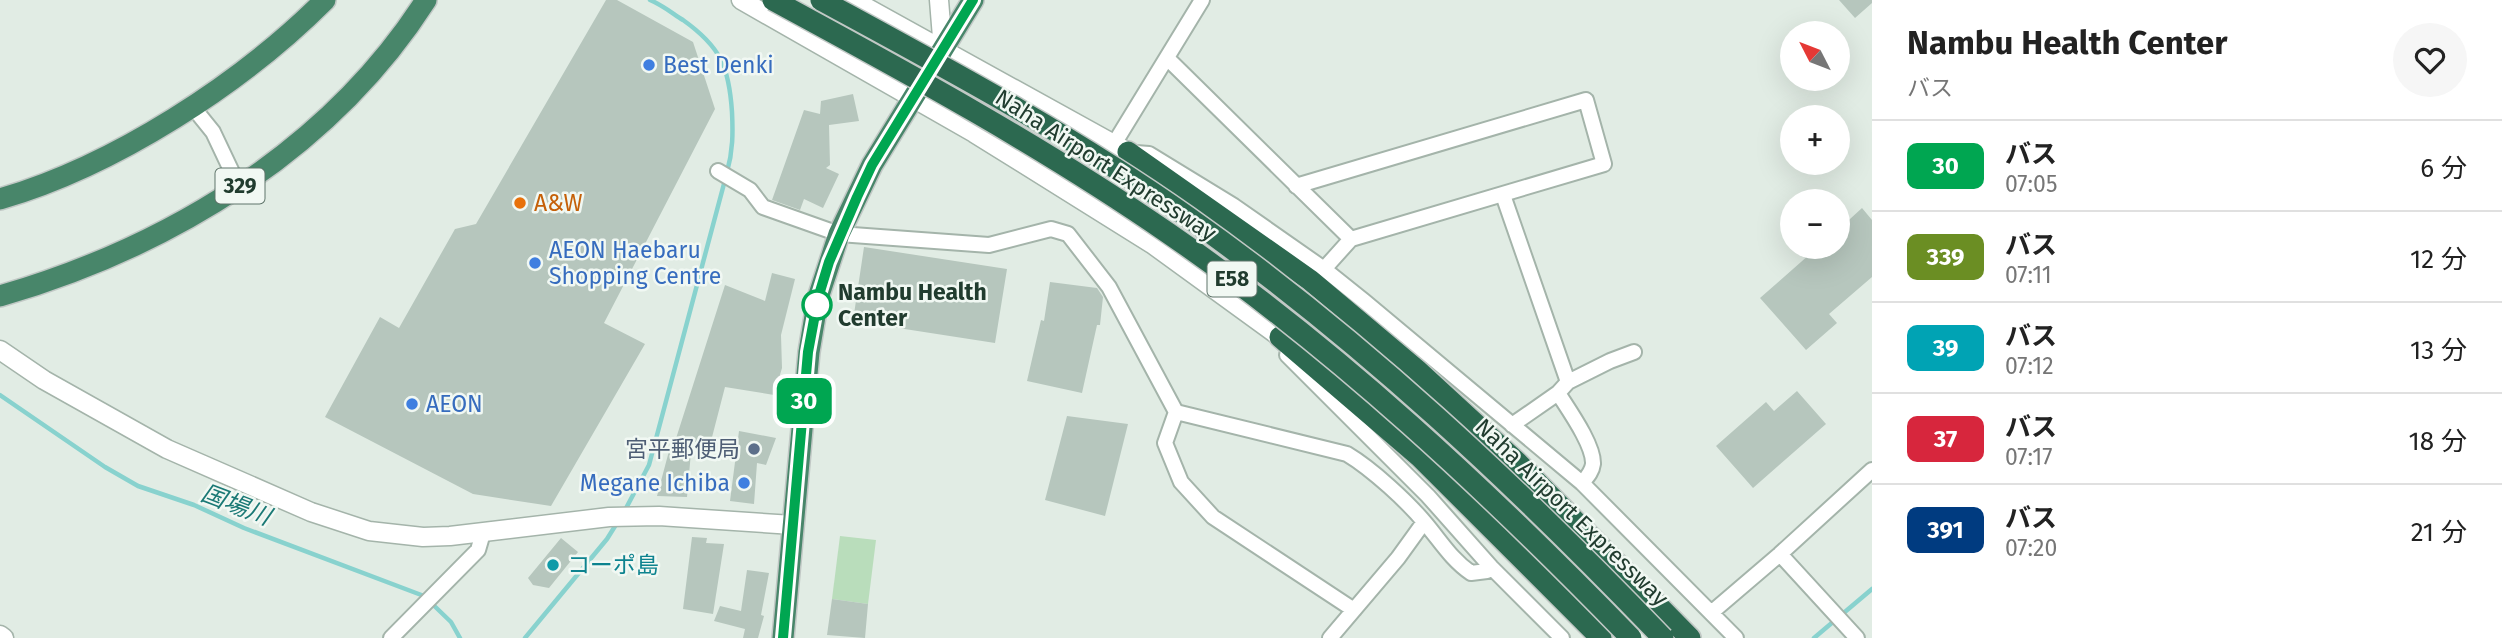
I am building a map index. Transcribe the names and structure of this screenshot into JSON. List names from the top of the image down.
{
  "streets": {
    "highway": ["Naha Airport Expressway", "329", "E58"]
  },
  "water": ["国場川"],
  "places": [
    "Best Denki",
    "A&W",
    "AEON Haebaru Shopping Centre",
    "Nambu Health Center",
    "AEON",
    "宮平郵便局",
    "Megane Ichiba",
    "コーポ島"
  ],
  "lines": ["bus line 30"],
  "north": "top left",
  "page": {
    "on_map": "30",
    "heading": ["Nambu Health Center", "バス"],
    "map_buttons": ["+", "−"],
    "list": [
      {
        "mark": "30",
        "name": "バス",
        "note": "07:05",
        "value": "6 分"
      },
      {
        "mark": "339",
        "name": "バス",
        "note": "07:11",
        "value": "12 分"
      },
      {
        "mark": "39",
        "name": "バス",
        "note": "07:12",
        "value": "13 分"
      },
      {
        "mark": "37",
        "name": "バス",
        "note": "07:17",
        "value": "18 分"
      },
      {
        "mark": "391",
        "name": "バス",
        "note": "07:20",
        "value": "21 分"
      }
    ]
  }
}
